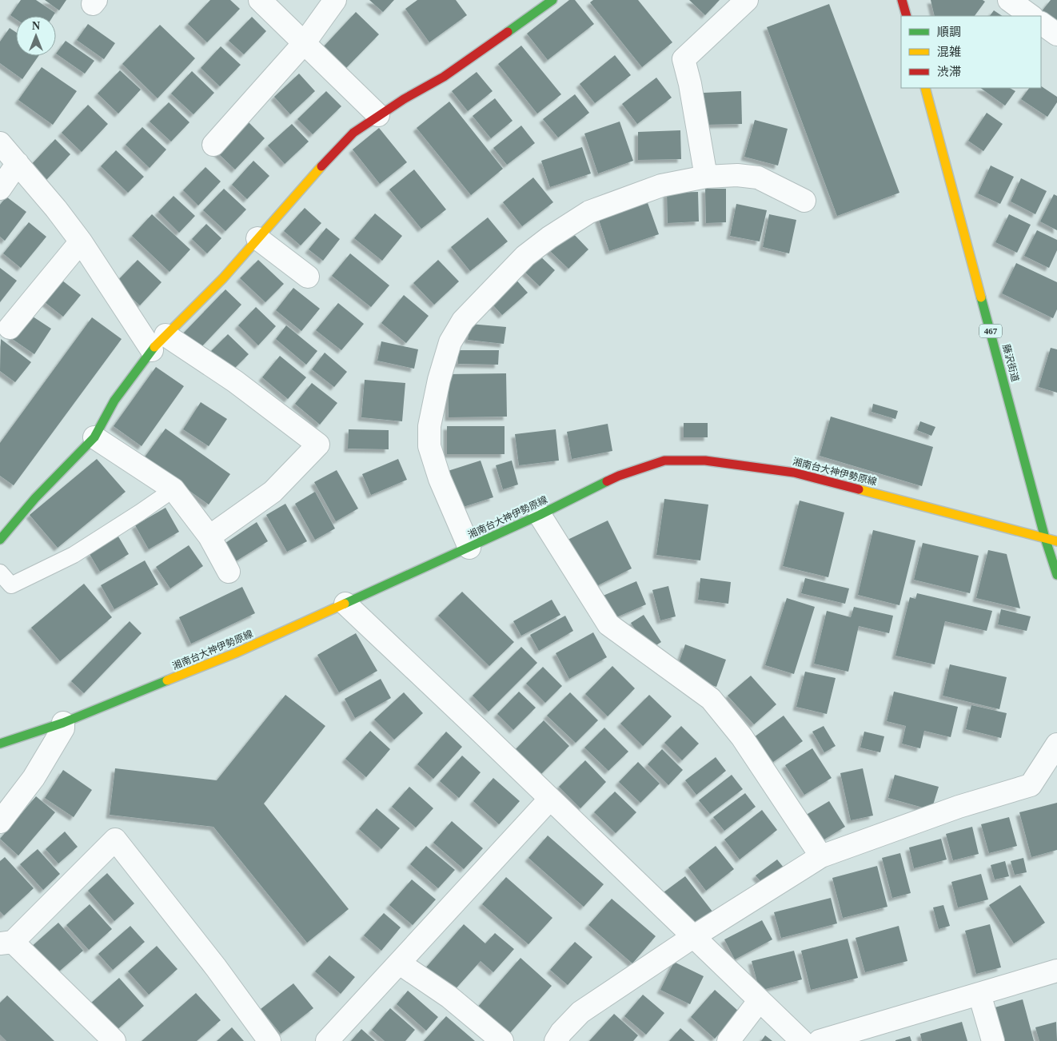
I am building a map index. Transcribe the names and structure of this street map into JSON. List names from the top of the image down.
{
  "streets": {
    "main road": ["467", "藤沢街道", "湘南台大神伊勢原線"]
  },
  "crossings": [
    ["藤沢街道", "湘南台大神伊勢原線"]
  ],
  "legend": ["順調", "混雑", "渋滞"],
  "north": "top"
}
